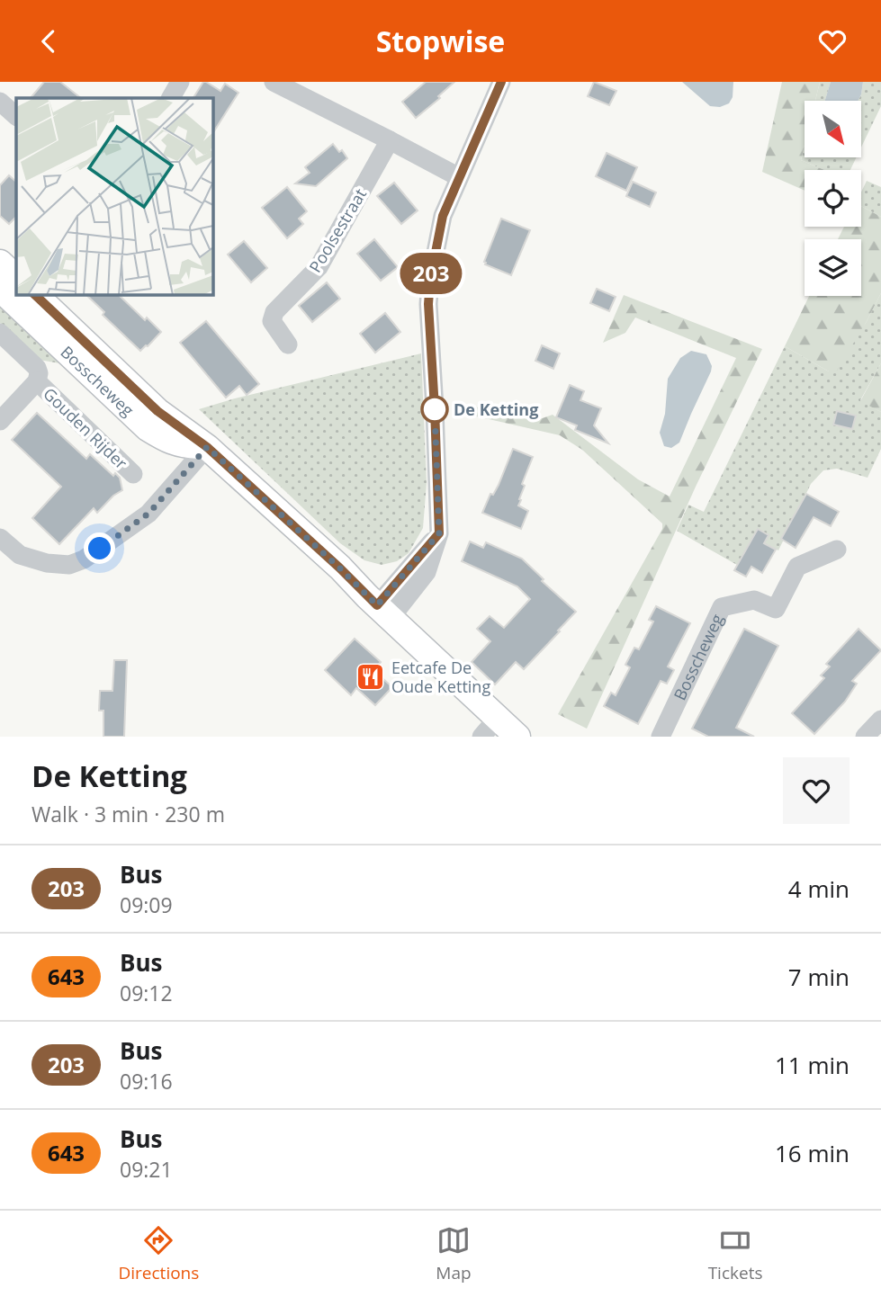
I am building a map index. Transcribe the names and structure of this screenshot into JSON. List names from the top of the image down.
{
  "streets": {
    "main road": ["Bosscheweg"],
    "street": ["Poolsestraat", "Gouden Rijder"]
  },
  "places": {
    "other": ["De Ketting"],
    "restaurant": ["Eetcafe De Oude Ketting"]
  },
  "lines": ["bus line 203"],
  "north": "bottom right",
  "page": {
    "header": "Stopwise",
    "on_map": "203",
    "heading": ["De Ketting", "Walk · 3 min · 230 m"],
    "list": [
      {
        "mark": "203",
        "name": "Bus",
        "note": "09:09",
        "value": "4 min"
      },
      {
        "mark": "643",
        "name": "Bus",
        "note": "09:12",
        "value": "7 min"
      },
      {
        "mark": "203",
        "name": "Bus",
        "note": "09:16",
        "value": "11 min"
      },
      {
        "mark": "643",
        "name": "Bus",
        "note": "09:21",
        "value": "16 min"
      }
    ],
    "tabs": ["Directions", "Map", "Tickets"]
  }
}
